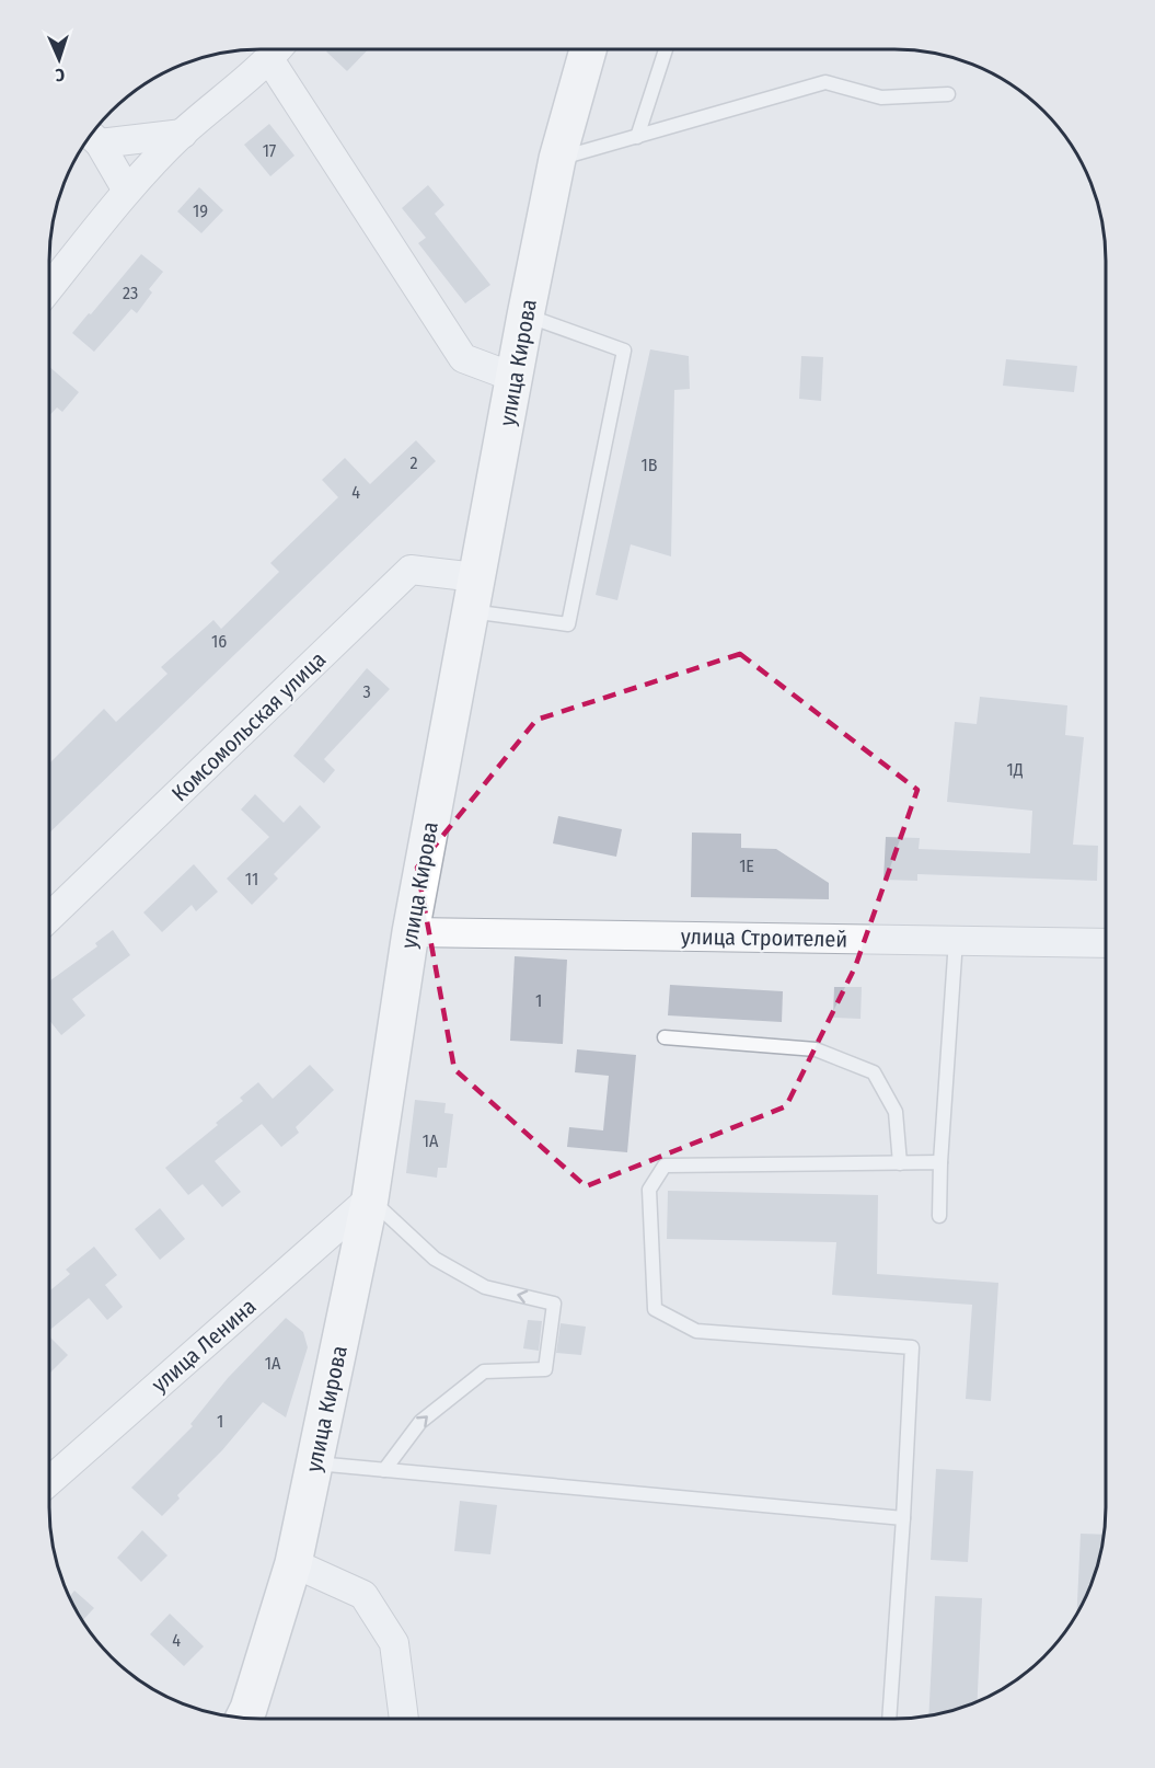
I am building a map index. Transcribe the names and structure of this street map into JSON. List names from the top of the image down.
{
  "streets": {
    "main road": ["улица Кирова"],
    "street": ["Комсомольская улица", "улица Строителей", "улица Ленина"]
  },
  "crossings": [
    ["улица Кирова", "Комсомольская улица"],
    ["улица Кирова", "улица Строителей"],
    ["улица Кирова", "улица Ленина"]
  ],
  "house_numbers": [
    "17",
    "19",
    "23",
    "2",
    "1В",
    "4",
    "16",
    "3",
    "1Д",
    "1Е",
    "11",
    "1",
    "1A",
    "1A",
    "1",
    "4"
  ],
  "north": "bottom"
}
